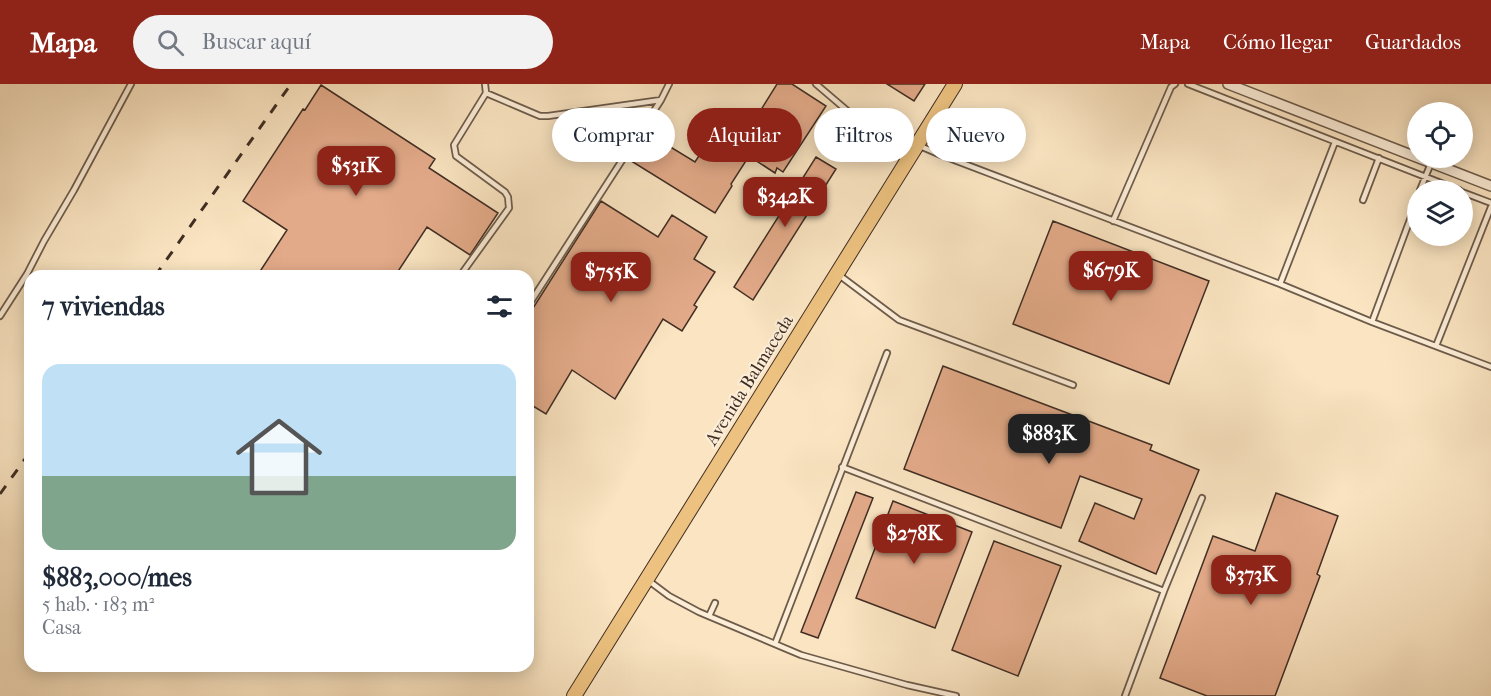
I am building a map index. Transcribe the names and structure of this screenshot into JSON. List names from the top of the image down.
{
  "streets": {
    "main road": ["Avenida Balmaceda"]
  },
  "page": {
    "header": "Mapa",
    "search": "Buscar aquí",
    "nav": ["Mapa", "Cómo llegar", "Guardados"],
    "chip": [
      "Comprar",
      "Alquilar",
      "Filtros",
      "Nuevo"
    ],
    "price": [
      "$531K",
      "$342K",
      "$679K",
      "$755K",
      "$883K",
      "$278K",
      "$373K"
    ],
    "heading": "7 viviendas",
    "list": [
      {
        "name": "$883,000/mes",
        "note": "5 hab. · 183 m² · Casa"
      }
    ]
  }
}
